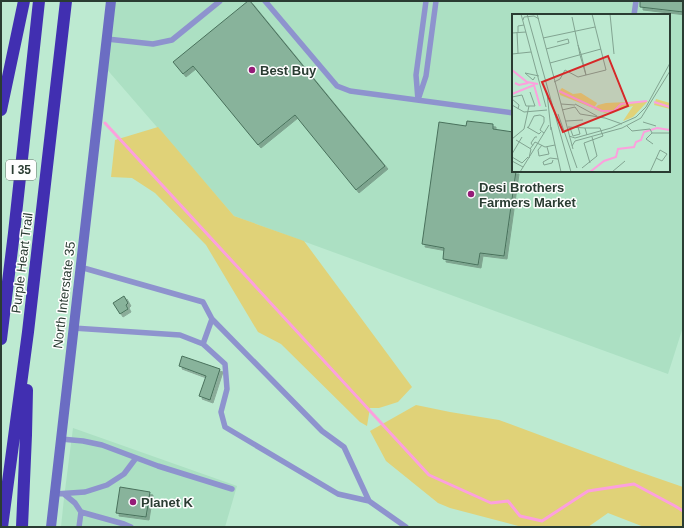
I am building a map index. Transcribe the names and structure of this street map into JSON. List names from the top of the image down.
{
  "streets": {
    "highway": ["I 35", "Purple Heart Trail"],
    "main road": ["North Interstate 35"]
  },
  "places": ["Best Buy", "Desi Brothers Farmers Market", "Planet K"]
}
